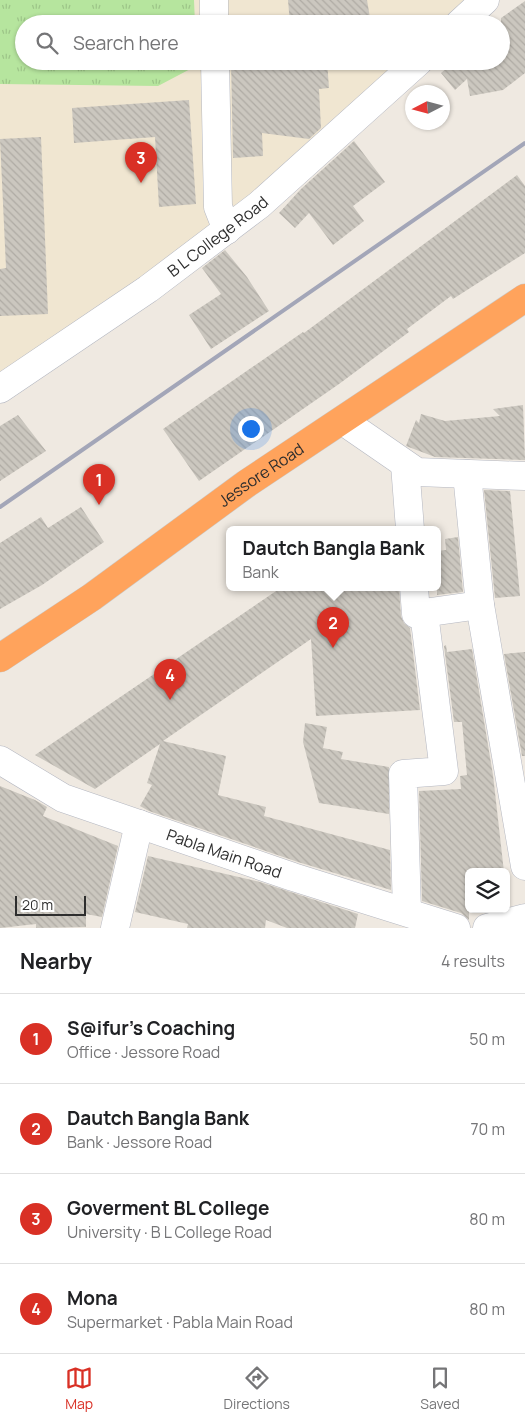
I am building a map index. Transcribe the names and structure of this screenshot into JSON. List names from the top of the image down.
{
  "streets": {
    "highway": ["Jessore Road"],
    "street": ["B L College Road", "Pabla Main Road"]
  },
  "scale_bar": "20 m",
  "north": "left",
  "page": {
    "search": "Search here",
    "pins": [
      "3",
      "1",
      "2",
      "4"
    ],
    "popup": ["Dautch Bangla Bank", "Bank"],
    "scale": "20 m",
    "heading": ["Nearby", "4 results"],
    "list": [
      {
        "mark": "1",
        "name": "S@ifur's Coaching",
        "note": "Office · Jessore Road",
        "value": "50 m"
      },
      {
        "mark": "2",
        "name": "Dautch Bangla Bank",
        "note": "Bank · Jessore Road",
        "value": "70 m"
      },
      {
        "mark": "3",
        "name": "Goverment BL College",
        "note": "University · B L College Road",
        "value": "80 m"
      },
      {
        "mark": "4",
        "name": "Mona",
        "note": "Supermarket · Pabla Main Road",
        "value": "80 m"
      }
    ],
    "nav": ["Map", "Directions", "Saved"]
  }
}
